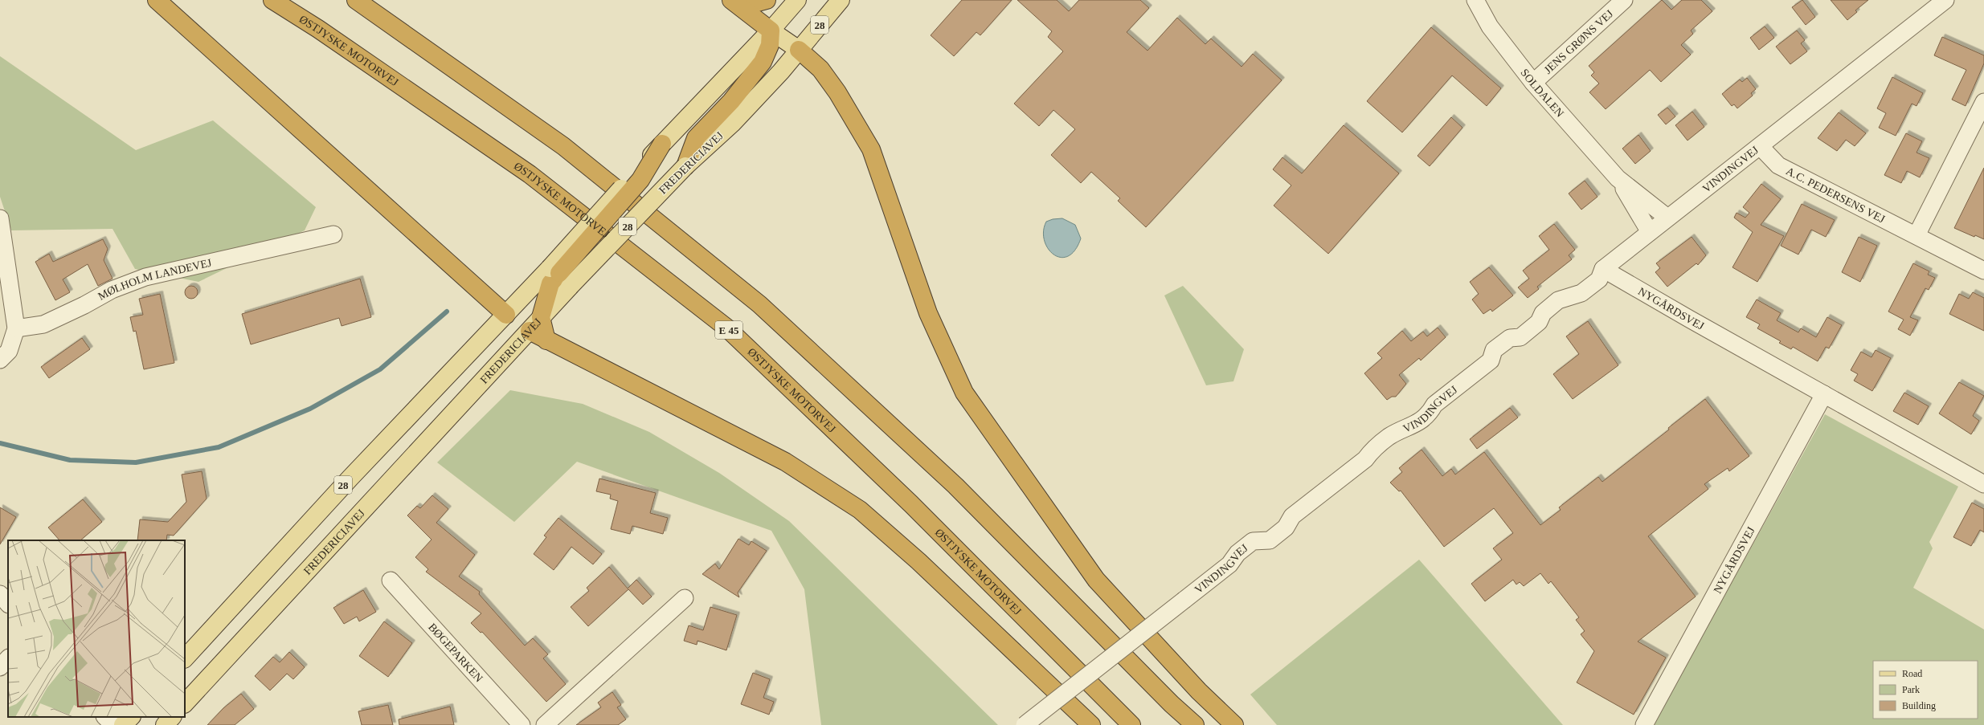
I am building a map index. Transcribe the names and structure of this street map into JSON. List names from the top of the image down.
{
  "streets": {
    "highway": ["ØSTJYSKE MOTORVEJ", "E 45"],
    "main road": ["28", "FREDERICIAVEJ"],
    "street": [
      "JENS GRØNS VEJ",
      "SOLDALEN",
      "VINDINGVEJ",
      "A.C. PEDERSENS VEJ",
      "MØLHOLM LANDEVEJ",
      "NYGÅRDSVEJ",
      "BØGEPARKEN"
    ]
  },
  "crossings": [
    ["JENS GRØNS VEJ", "SOLDALEN"],
    ["SOLDALEN", "VINDINGVEJ"],
    ["VINDINGVEJ", "A.C. PEDERSENS VEJ"],
    ["VINDINGVEJ", "NYGÅRDSVEJ"]
  ],
  "legend": ["Road", "Park", "Building"]
}
